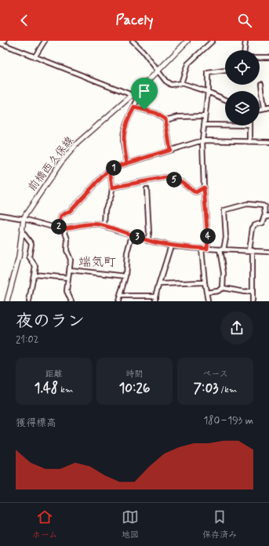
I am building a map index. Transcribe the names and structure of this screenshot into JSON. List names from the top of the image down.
{
  "streets": {
    "main road": ["前橋西久保線"]
  },
  "districts": ["端気町"],
  "page": {
    "header": "Pacely",
    "pins": [
      "1",
      "5",
      "2",
      "4",
      "3"
    ],
    "heading": ["夜のラン", "21:02"],
    "stats": [
      ["距離", "1.48 km"],
      ["時間", "10:26"],
      ["ペース", "7:03 /km"]
    ],
    "chart": ["獲得標高", "180–193 m"],
    "tabs": ["ホーム", "地図", "保存済み"]
  }
}
